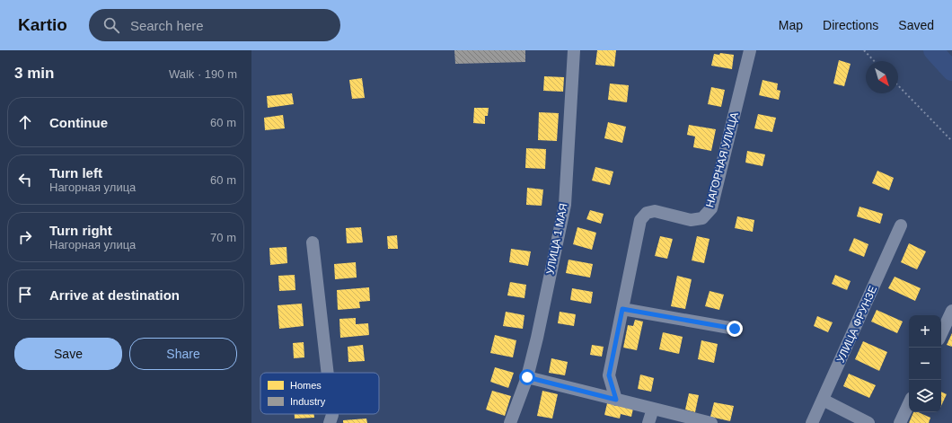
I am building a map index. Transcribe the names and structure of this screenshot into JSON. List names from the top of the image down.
{
  "streets": {
    "street": ["НАГОРНАЯ УЛИЦА", "УЛИЦА 1 МАЯ", "УЛИЦА ФРУНЗЕ"]
  },
  "legend": ["Homes", "Industry"],
  "north": "bottom right",
  "page": {
    "header": "Kartio",
    "search": "Search here",
    "nav": ["Map", "Directions", "Saved"],
    "heading": ["3 min", "Walk · 190 m"],
    "list": [
      ["Continue", "60 m"],
      ["Turn left", "Нагорная улица", "60 m"],
      ["Turn right", "Нагорная улица", "70 m"],
      "Arrive at destination"
    ],
    "map_buttons": ["+", "−"],
    "buttons": ["Save", "Share"]
  }
}
